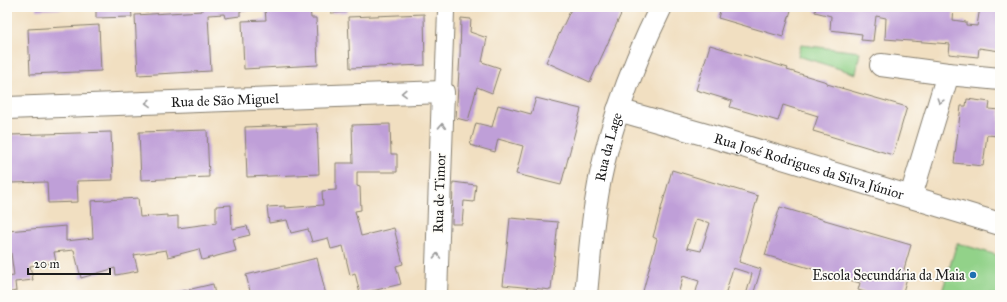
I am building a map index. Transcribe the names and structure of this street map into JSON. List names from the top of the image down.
{
  "streets": {
    "street": [
      "Rua de São Miguel",
      "Rua da Lage",
      "Rua José Rodrigues da Silva Júnior",
      "Rua de Timor"
    ]
  },
  "crossings": [
    ["Rua de São Miguel", "Rua de Timor"],
    ["Rua da Lage", "Rua José Rodrigues da Silva Júnior"]
  ],
  "one_way": ["Rua de São Miguel", "Rua de Timor"],
  "places": ["Escola Secundária da Maia"],
  "scale_bar": "20 m"
}
